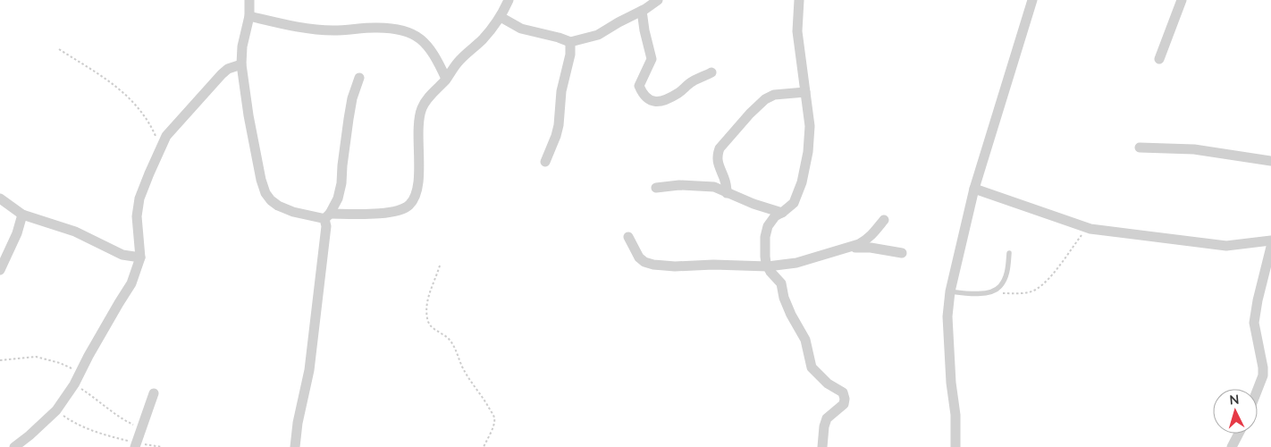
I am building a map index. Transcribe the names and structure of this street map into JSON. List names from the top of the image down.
{
  "north": "top"
}
